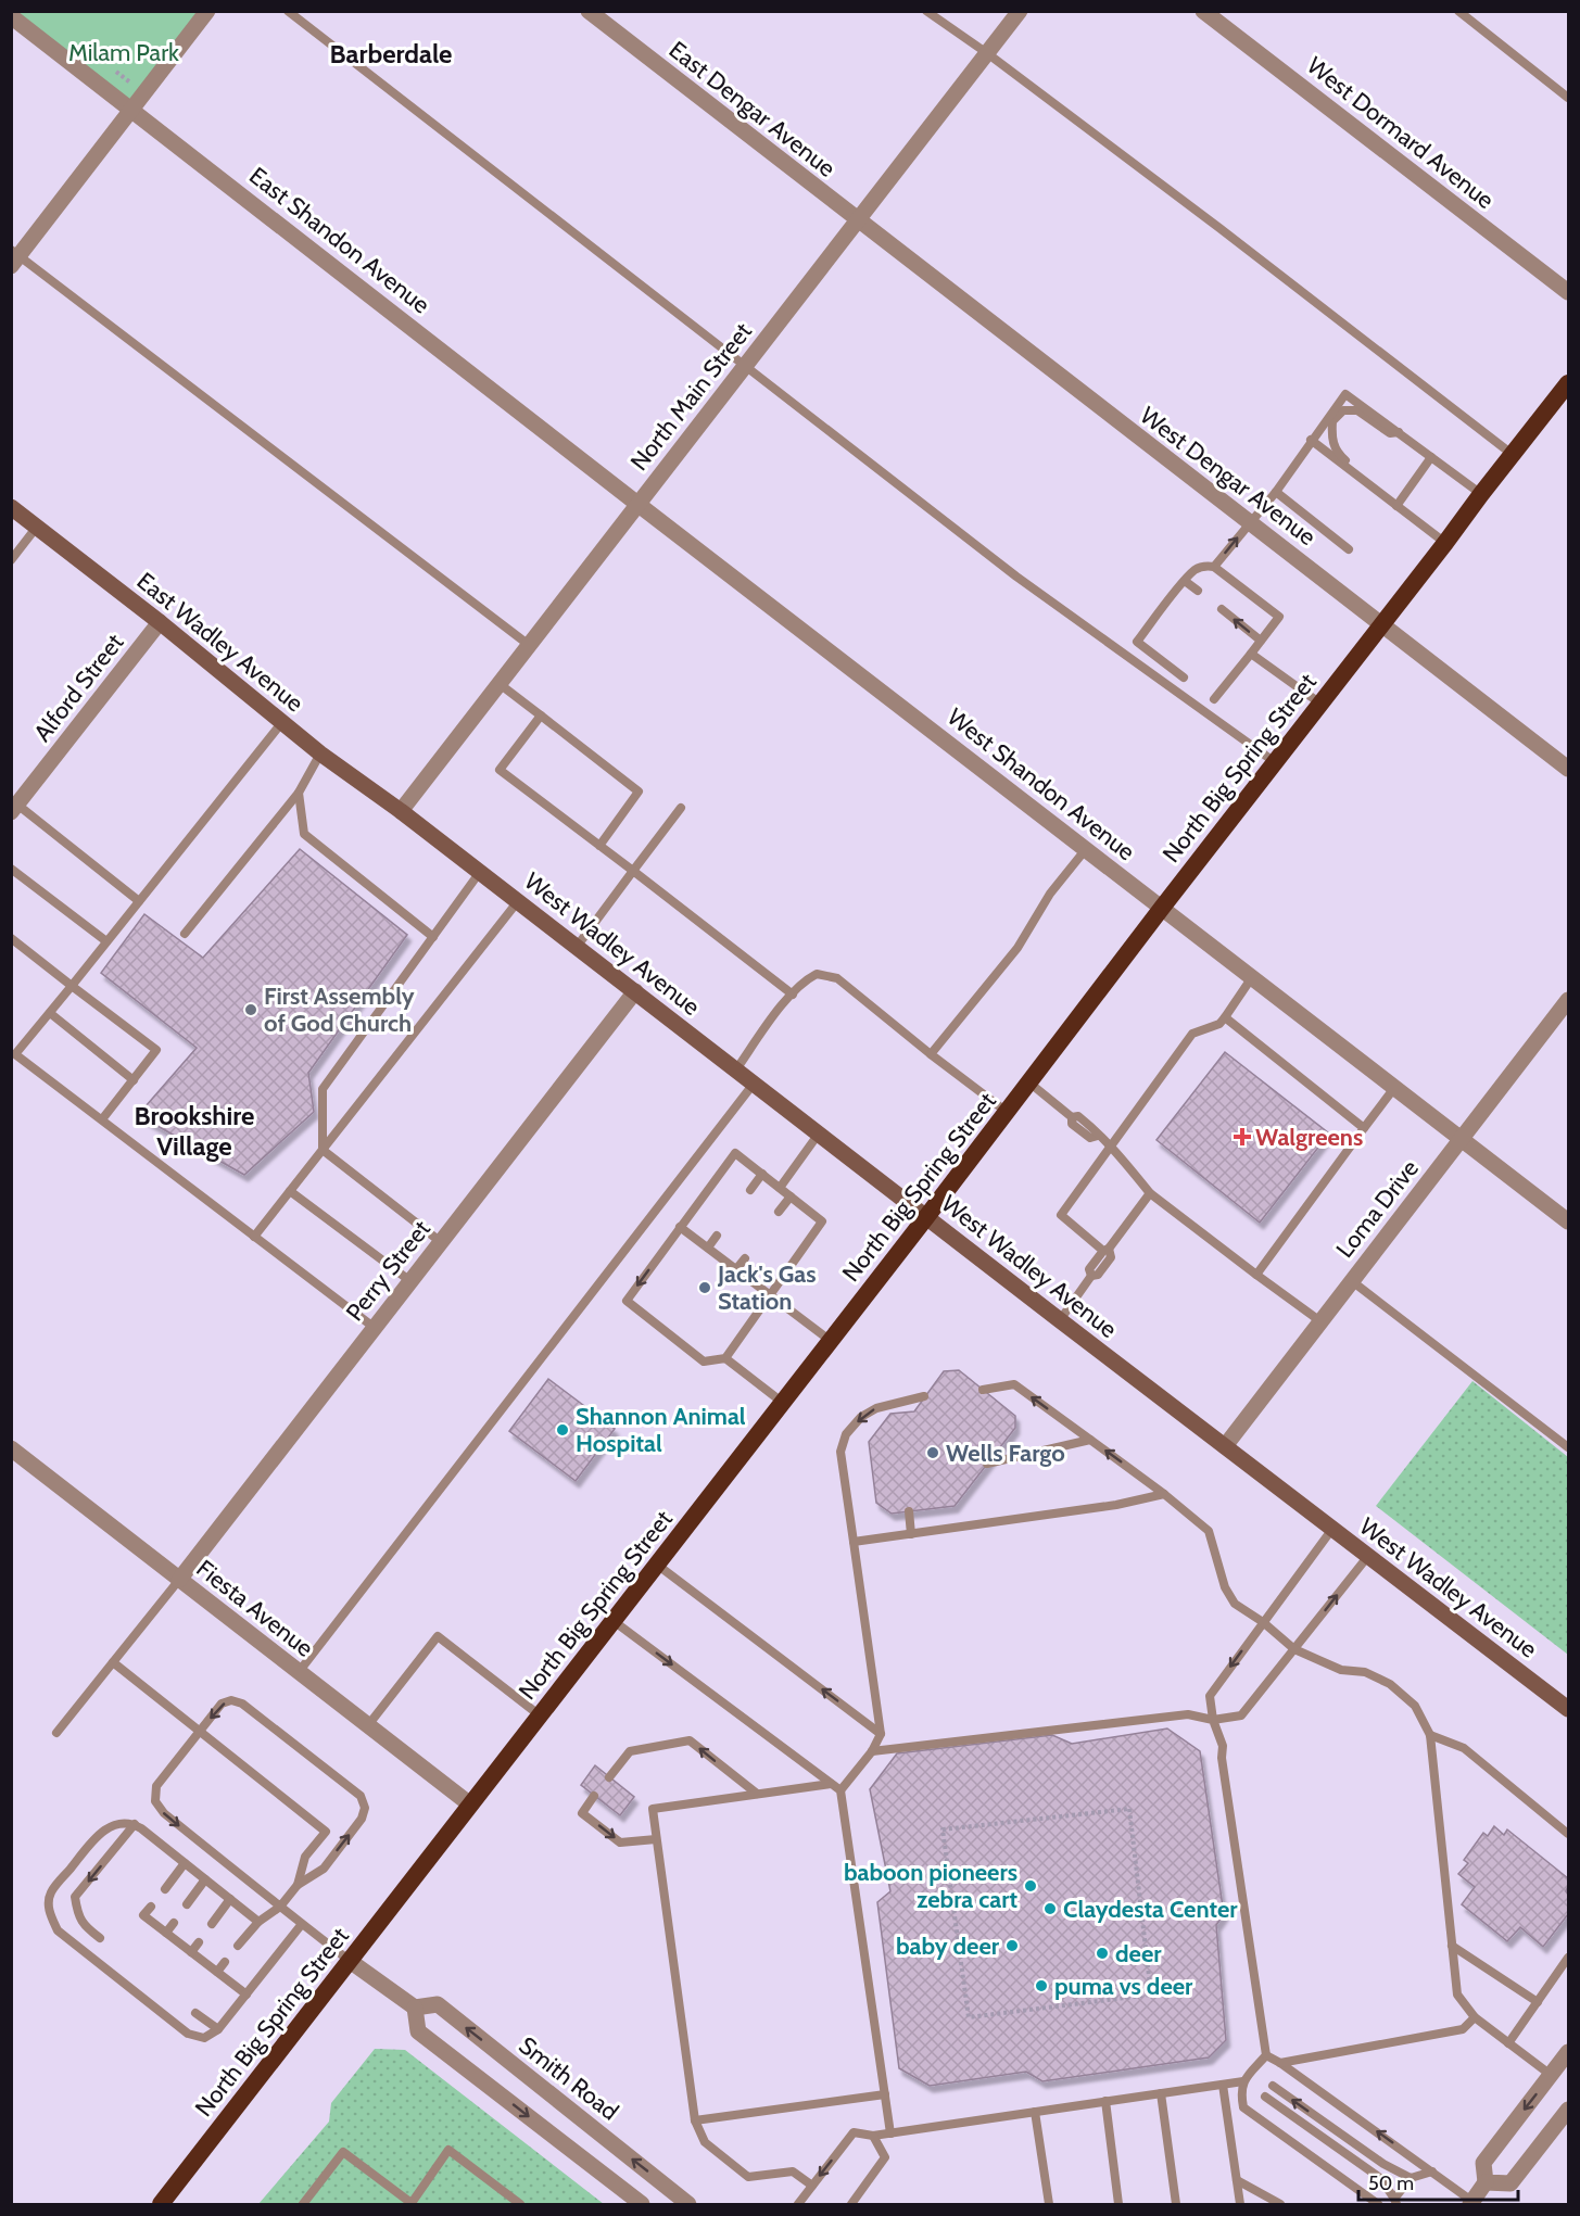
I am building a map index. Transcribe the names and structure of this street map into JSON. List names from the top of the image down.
{
  "streets": {
    "highway": ["North Big Spring Street"],
    "main road": ["East Wadley Avenue", "West Wadley Avenue"],
    "street": [
      "East Dengar Avenue",
      "West Dormard Avenue",
      "East Shandon Avenue",
      "North Main Street",
      "West Dengar Avenue",
      "Alford Street",
      "West Shandon Avenue",
      "Loma Drive",
      "Perry Street",
      "Fiesta Avenue",
      "Smith Road"
    ]
  },
  "crossings": [
    ["East Dengar Avenue", "North Main Street"],
    ["East Dengar Avenue", "West Dengar Avenue"],
    ["East Shandon Avenue", "North Main Street"],
    ["East Shandon Avenue", "West Shandon Avenue"],
    ["North Main Street", "West Dengar Avenue"],
    ["North Main Street", "East Wadley Avenue"],
    ["North Main Street", "West Shandon Avenue"],
    ["North Main Street", "West Wadley Avenue"],
    ["West Dengar Avenue", "North Big Spring Street"],
    ["East Wadley Avenue", "Alford Street"],
    ["East Wadley Avenue", "West Wadley Avenue"],
    ["North Big Spring Street", "West Shandon Avenue"],
    ["North Big Spring Street", "West Wadley Avenue"],
    ["North Big Spring Street", "Fiesta Avenue"],
    ["West Shandon Avenue", "Loma Drive"],
    ["West Wadley Avenue", "Loma Drive"],
    ["West Wadley Avenue", "Perry Street"],
    ["Perry Street", "Fiesta Avenue"]
  ],
  "districts": ["Barberdale", "Brookshire Village"],
  "parks": ["Milam Park"],
  "places": {
    "other": [
      "First Assembly of God Church",
      "Jack's Gas Station",
      "Shannon Animal Hospital",
      "Wells Fargo",
      "baboon pioneers zebra cart",
      "Claydesta Center",
      "baby deer",
      "deer",
      "puma vs deer"
    ],
    "health": ["Walgreens"]
  },
  "scale_bar": "50 m"
}
